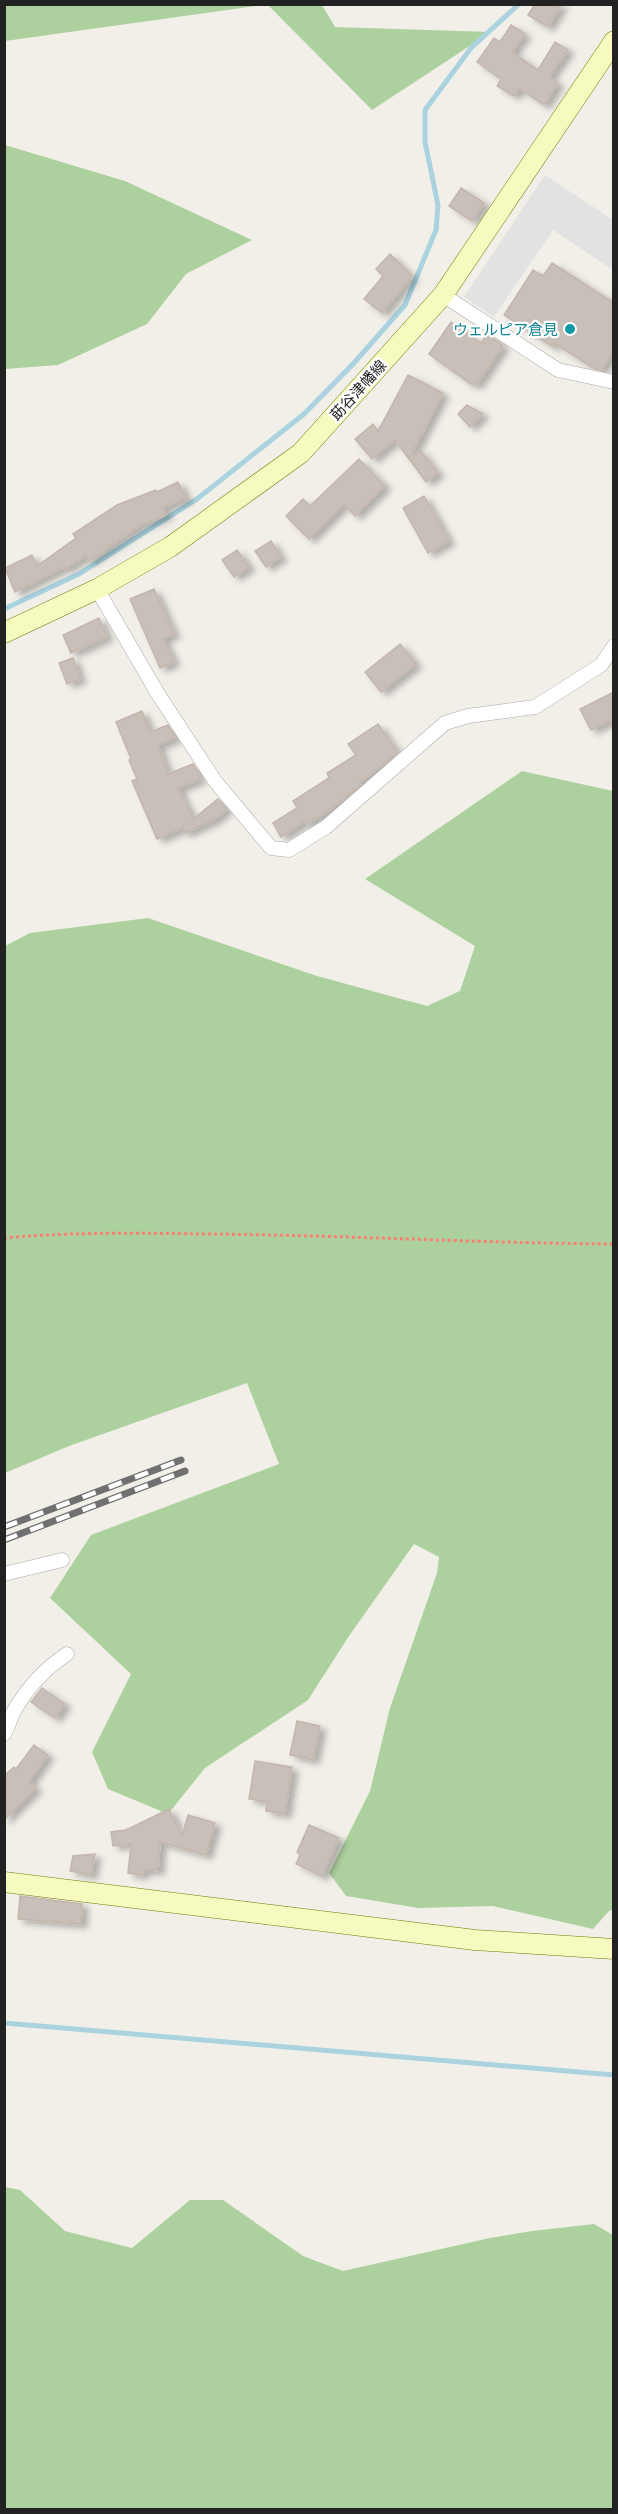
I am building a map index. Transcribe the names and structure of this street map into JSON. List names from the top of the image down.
{
  "streets": {
    "main road": ["莇谷津幡線"]
  },
  "places": ["ウェルピア倉見"]
}
